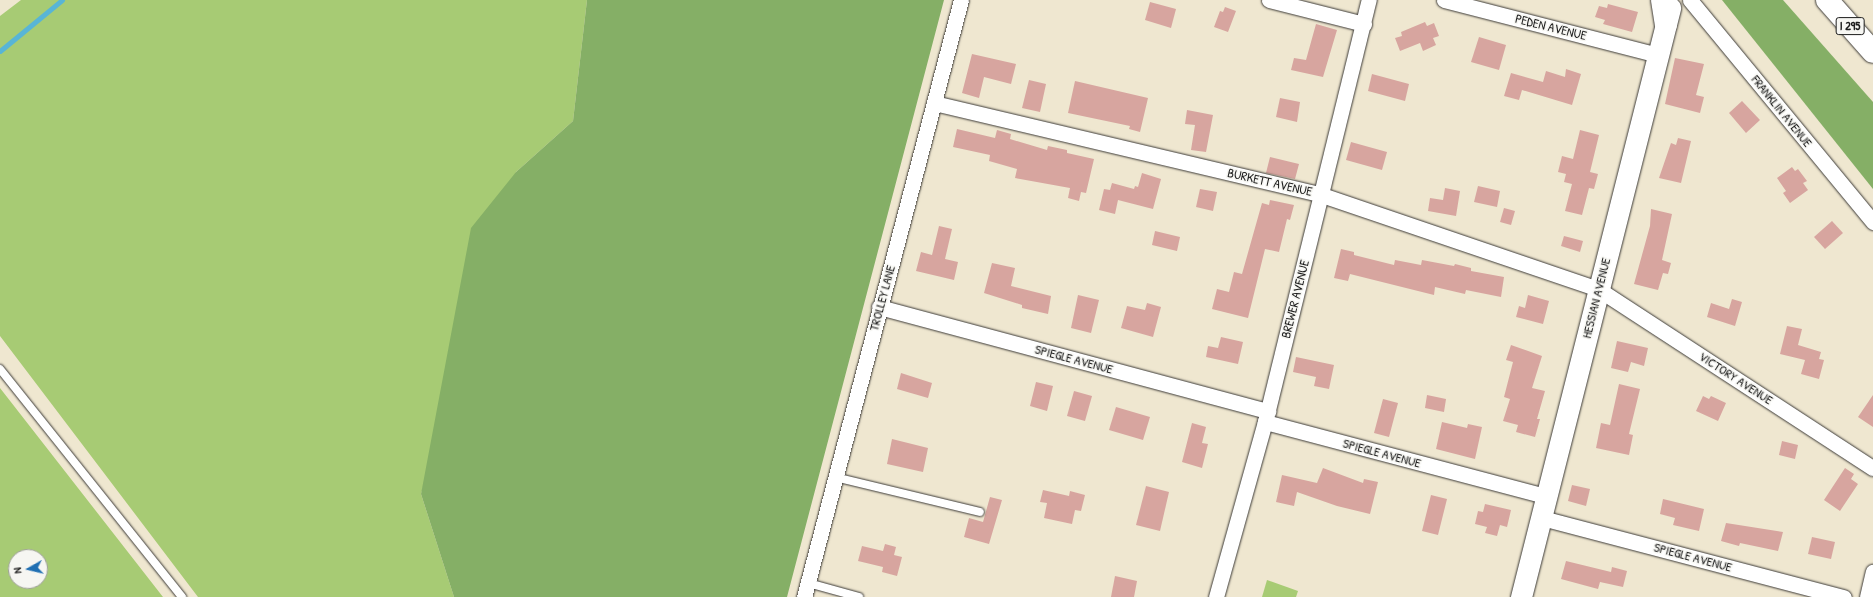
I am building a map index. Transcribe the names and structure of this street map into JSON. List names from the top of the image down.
{
  "streets": {
    "highway": ["I 295"],
    "main road": ["HESSIAN AVENUE"],
    "street": [
      "PEDEN AVENUE",
      "FRANKLIN AVENUE",
      "BURKETT AVENUE",
      "TROLLEY LANE",
      "BREWER AVENUE",
      "SPIEGLE AVENUE",
      "VICTORY AVENUE"
    ]
  },
  "crossings": [
    ["PEDEN AVENUE", "HESSIAN AVENUE"],
    ["BURKETT AVENUE", "TROLLEY LANE"],
    ["BURKETT AVENUE", "HESSIAN AVENUE"],
    ["BURKETT AVENUE", "BREWER AVENUE"],
    ["BURKETT AVENUE", "VICTORY AVENUE"],
    ["TROLLEY LANE", "SPIEGLE AVENUE"],
    ["HESSIAN AVENUE", "SPIEGLE AVENUE"],
    ["HESSIAN AVENUE", "VICTORY AVENUE"],
    ["BREWER AVENUE", "SPIEGLE AVENUE"]
  ],
  "north": "left"
}
